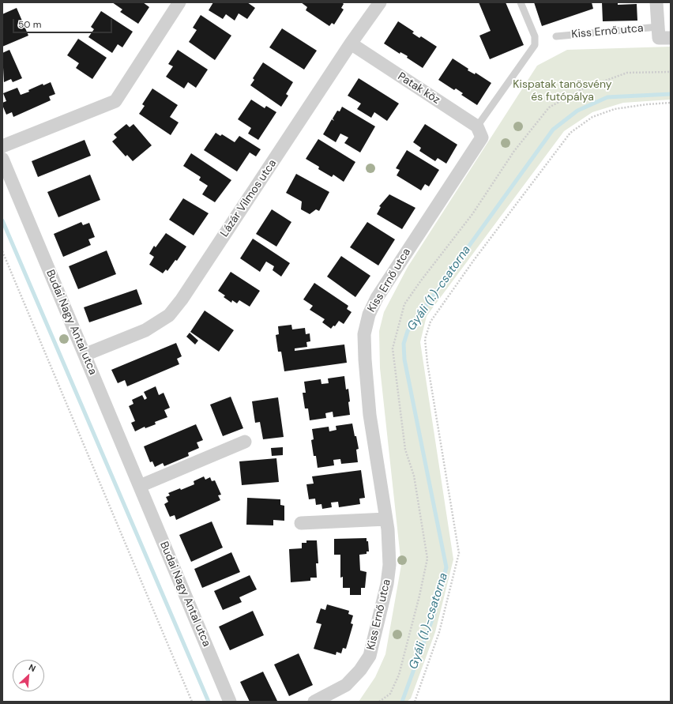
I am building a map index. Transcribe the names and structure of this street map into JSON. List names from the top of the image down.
{
  "streets": {
    "street": [
      "Kiss Ernő utca",
      "Patak köz",
      "Lázár Vilmos utca",
      "Budai Nagy Antal utca"
    ]
  },
  "crossings": [
    ["Kiss Ernő utca", "Patak köz"],
    ["Patak köz", "Lázár Vilmos utca"],
    ["Lázár Vilmos utca", "Budai Nagy Antal utca"]
  ],
  "water": ["Gyáli (1.)-csatorna"],
  "parks": ["Kispatak tanösvény és futópálya"],
  "scale_bar": "50 m",
  "north": "top right"
}
